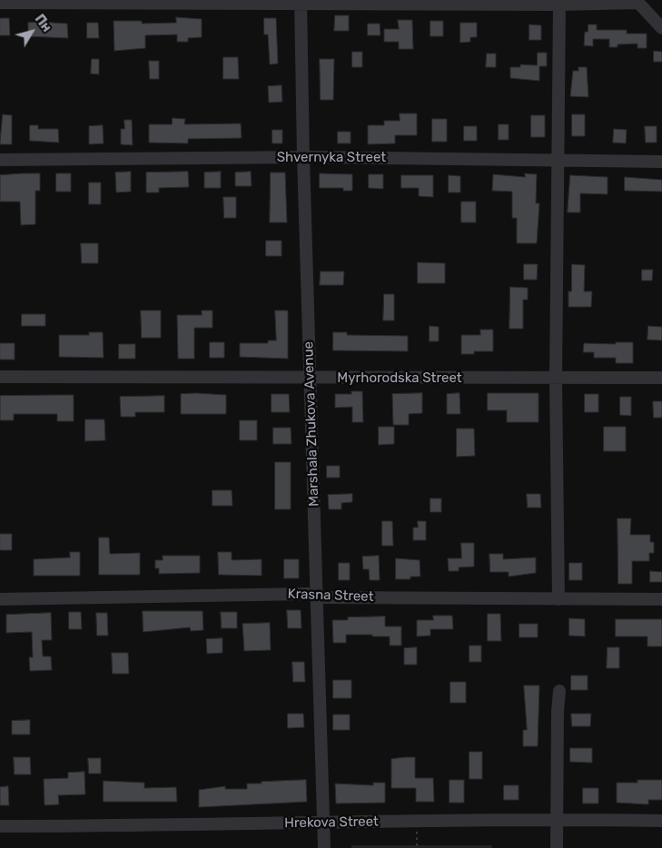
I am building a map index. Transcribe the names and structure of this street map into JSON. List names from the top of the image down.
{
  "streets": {
    "street": [
      "Shvernyka Street",
      "Myrhorodska Street",
      "Marshala Zhukova Avenue",
      "Krasna Street",
      "Hrekova Street"
    ]
  },
  "crossings": [
    ["Shvernyka Street", "Marshala Zhukova Avenue"],
    ["Myrhorodska Street", "Marshala Zhukova Avenue"],
    ["Marshala Zhukova Avenue", "Krasna Street"],
    ["Marshala Zhukova Avenue", "Hrekova Street"]
  ],
  "north": "top right"
}
